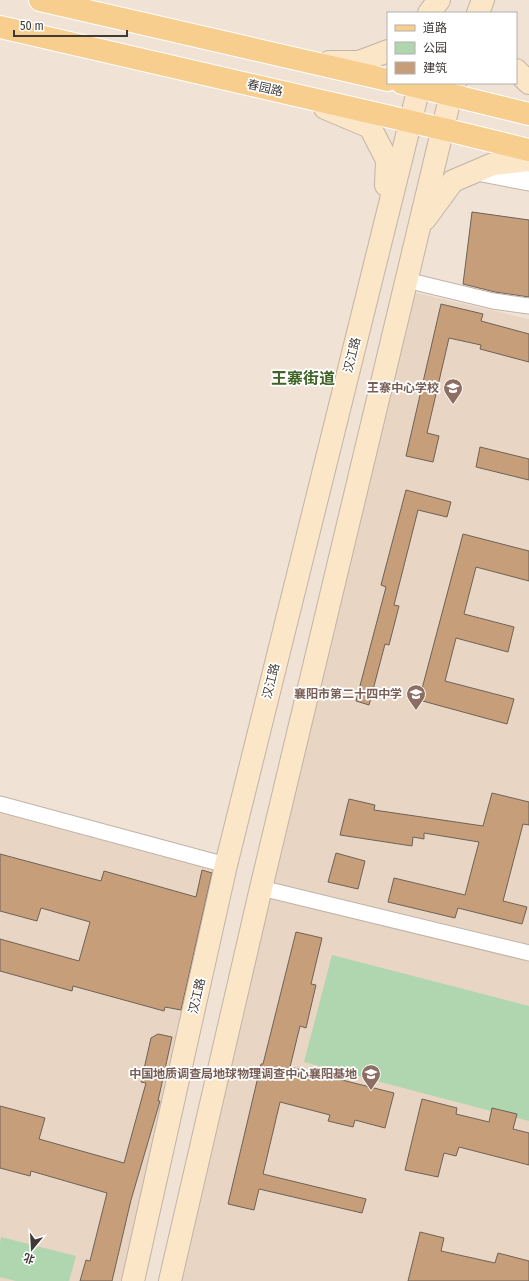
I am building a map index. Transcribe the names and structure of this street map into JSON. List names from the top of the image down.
{
  "streets": {
    "main road": ["春园路", "汉江路"]
  },
  "crossings": [
    ["春园路", "汉江路"]
  ],
  "districts": ["王寨街道"],
  "places": {
    "school or university": ["王寨中心学校", "襄阳市第二十四中学", "中国地质调查局地球物理调查中心襄阳基地"]
  },
  "legend": ["道路", "公园", "建筑"],
  "scale_bar": "50 m",
  "north": "bottom"
}
